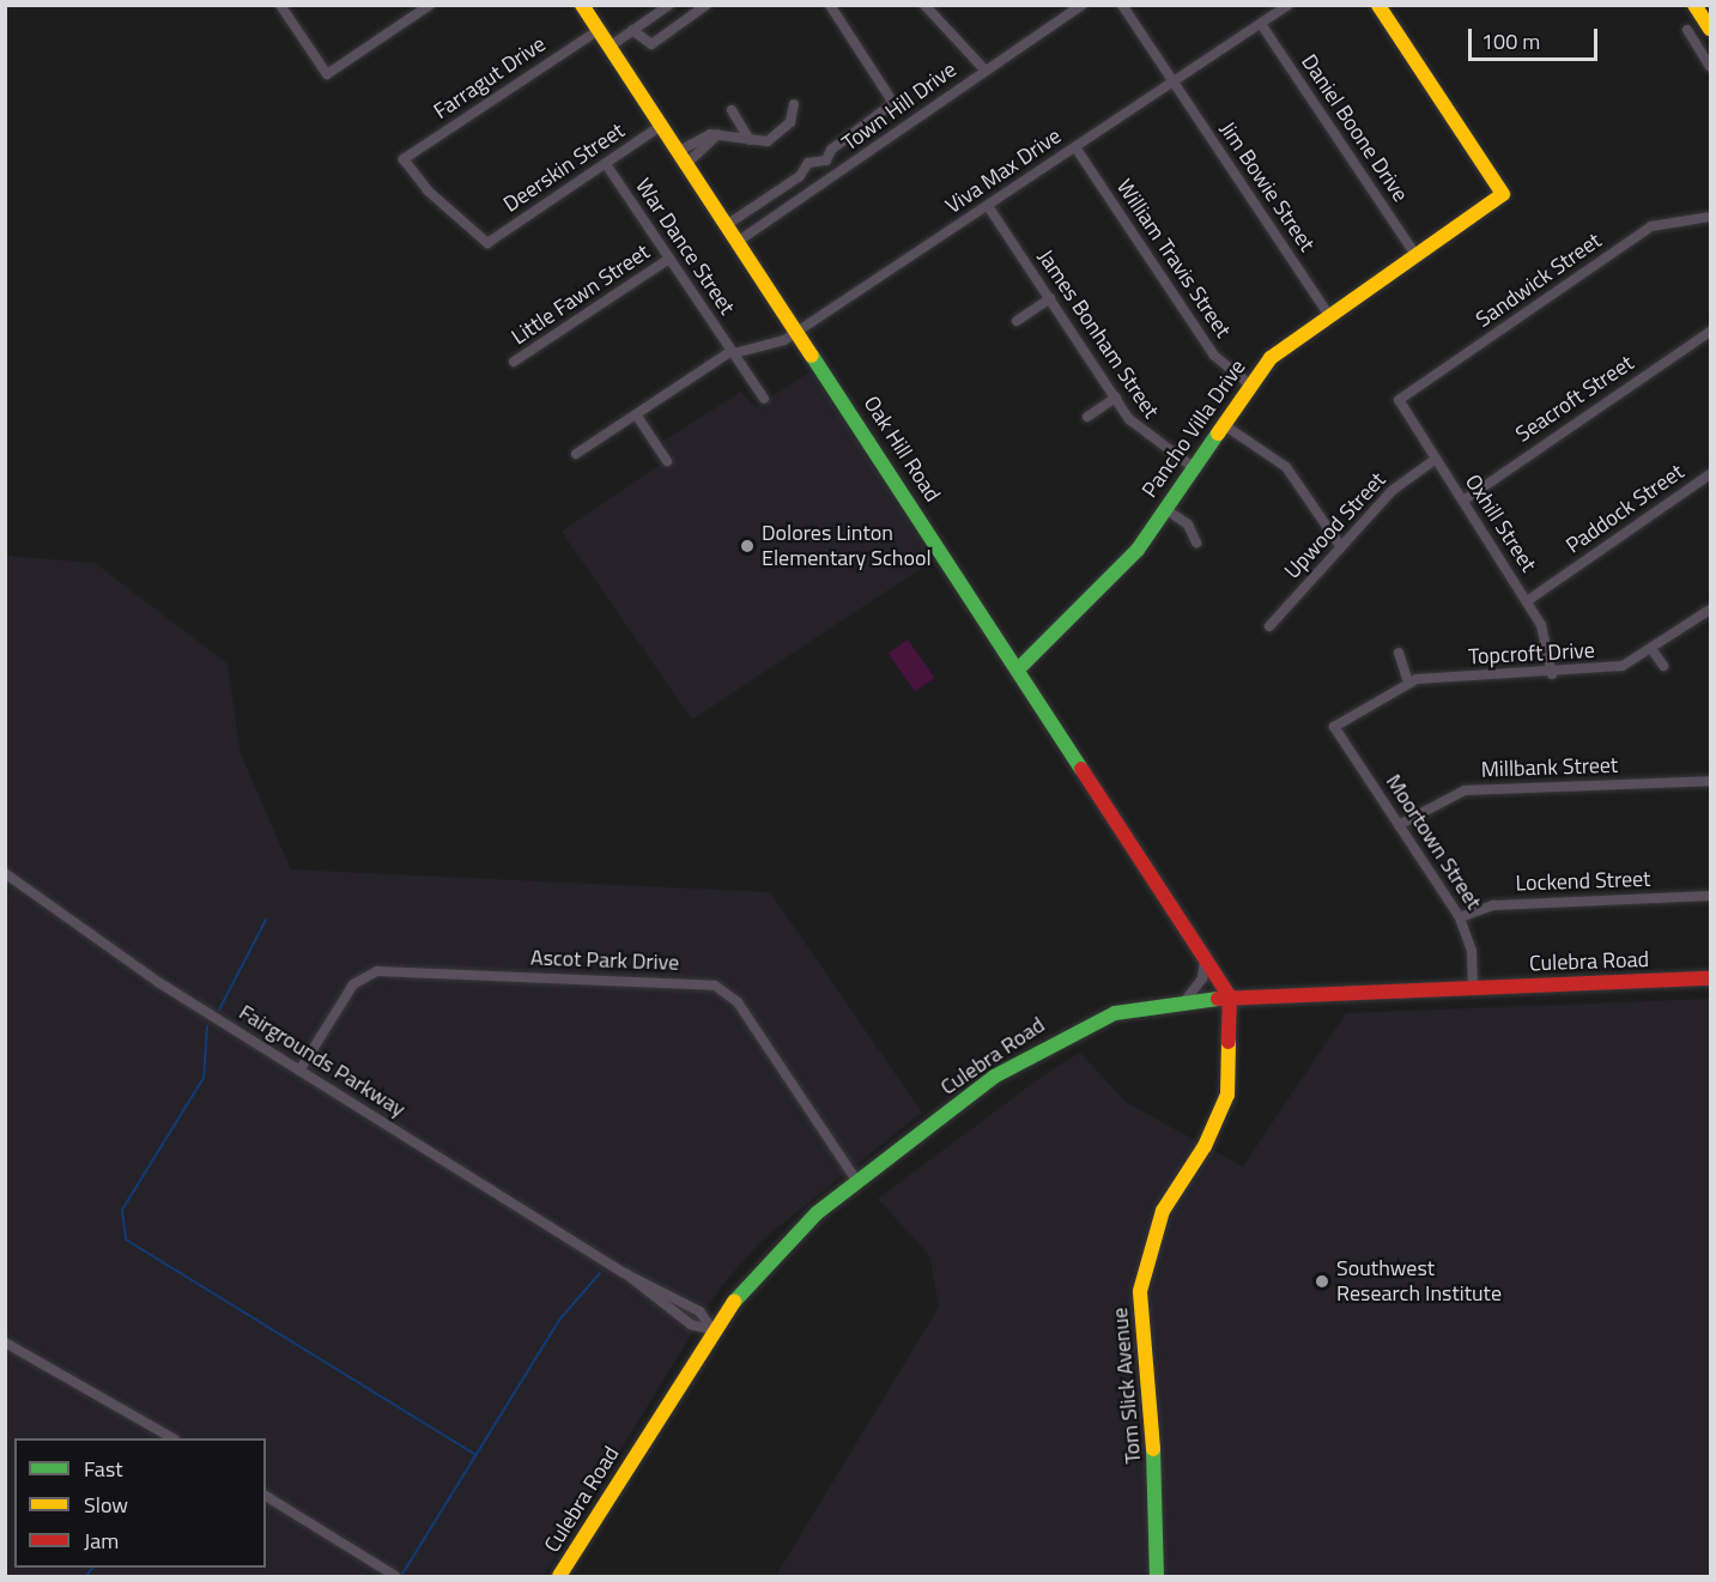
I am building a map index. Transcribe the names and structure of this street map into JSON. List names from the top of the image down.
{
  "streets": {
    "street": [
      "Farragut Drive",
      "Town Hill Drive",
      "Daniel Boone Drive",
      "Deerskin Street",
      "Viva Max Drive",
      "Jim Bowie Street",
      "War Dance Street",
      "William Travis Street",
      "Sandwick Street",
      "Little Fawn Street",
      "James Bonham Street",
      "Seacroft Street",
      "Pancho Villa Drive",
      "Oak Hill Road",
      "Paddock Street",
      "Oxhill Street",
      "Upwood Street",
      "Topcroft Drive",
      "Millbank Street",
      "Moortown Street",
      "Lockend Street",
      "Ascot Park Drive",
      "Culebra Road",
      "Fairgrounds Parkway",
      "Tom Slick Avenue"
    ]
  },
  "crossings": [
    ["Farragut Drive", "Deerskin Street"],
    ["Farragut Drive", "Oak Hill Road"],
    ["Town Hill Drive", "Oak Hill Road"],
    ["Daniel Boone Drive", "Viva Max Drive"],
    ["Daniel Boone Drive", "Pancho Villa Drive"],
    ["Deerskin Street", "War Dance Street"],
    ["Deerskin Street", "Oak Hill Road"],
    ["Viva Max Drive", "Jim Bowie Street"],
    ["Viva Max Drive", "War Dance Street"],
    ["Viva Max Drive", "William Travis Street"],
    ["Viva Max Drive", "James Bonham Street"],
    ["Viva Max Drive", "Oak Hill Road"],
    ["Jim Bowie Street", "Pancho Villa Drive"],
    ["War Dance Street", "Little Fawn Street"],
    ["William Travis Street", "Pancho Villa Drive"],
    ["Sandwick Street", "Oxhill Street"],
    ["James Bonham Street", "Pancho Villa Drive"],
    ["Seacroft Street", "Oxhill Street"],
    ["Pancho Villa Drive", "Oak Hill Road"],
    ["Oak Hill Road", "Culebra Road"],
    ["Oak Hill Road", "Tom Slick Avenue"],
    ["Paddock Street", "Oxhill Street"],
    ["Oxhill Street", "Upwood Street"],
    ["Oxhill Street", "Topcroft Drive"],
    ["Topcroft Drive", "Moortown Street"],
    ["Millbank Street", "Moortown Street"],
    ["Moortown Street", "Lockend Street"],
    ["Moortown Street", "Culebra Road"],
    ["Ascot Park Drive", "Culebra Road"],
    ["Ascot Park Drive", "Fairgrounds Parkway"],
    ["Culebra Road", "Fairgrounds Parkway"],
    ["Culebra Road", "Tom Slick Avenue"]
  ],
  "places": ["Dolores Linton Elementary School", "Southwest Research Institute"],
  "legend": ["Fast", "Slow", "Jam"],
  "scale_bar": "100 m"
}
